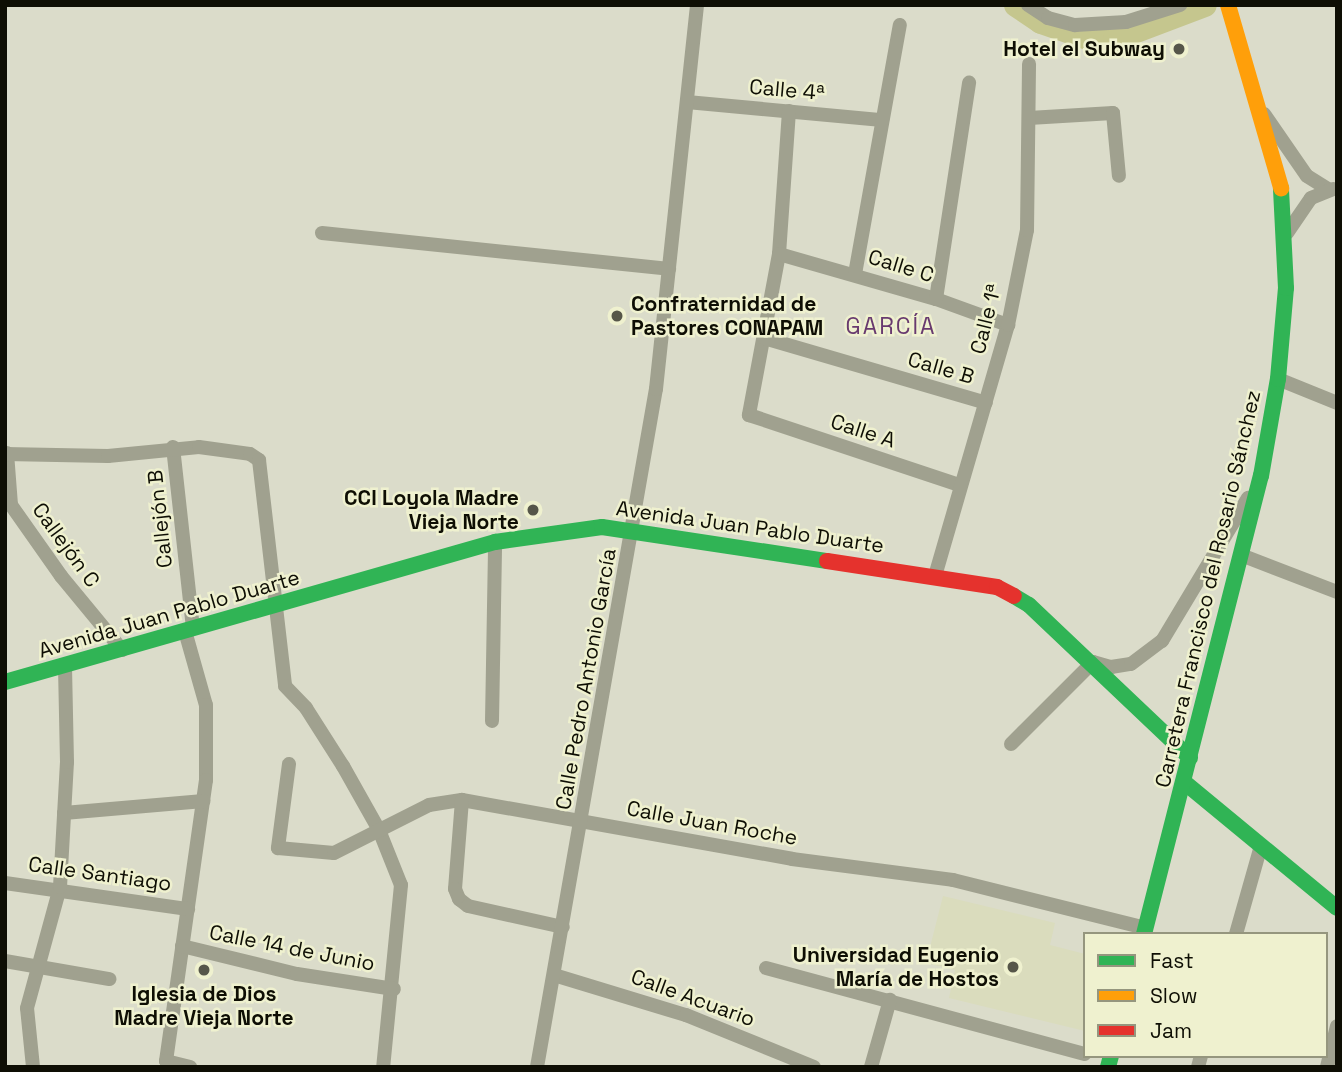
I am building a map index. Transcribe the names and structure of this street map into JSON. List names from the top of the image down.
{
  "streets": {
    "main road": ["Avenida Juan Pablo Duarte", "Carretera Francisco del Rosario Sánchez"],
    "street": [
      "Calle 4ª",
      "Calle C",
      "Calle 1ª",
      "Calle B",
      "Calle A",
      "Callejón B",
      "Callejón C",
      "Calle Pedro Antonio García",
      "Calle Juan Roche",
      "Calle Santiago",
      "Calle 14 de Junio",
      "Calle Acuario"
    ]
  },
  "crossings": [
    ["Calle 4ª", "Calle Pedro Antonio García"],
    ["Calle C", "Calle 1ª"],
    ["Calle 1ª", "Calle B"],
    ["Calle 1ª", "Calle A"],
    ["Calle 1ª", "Avenida Juan Pablo Duarte"],
    ["Calle B", "Calle A"],
    ["Callejón B", "Avenida Juan Pablo Duarte"],
    ["Callejón B", "Calle Santiago"],
    ["Callejón B", "Calle 14 de Junio"],
    ["Avenida Juan Pablo Duarte", "Callejón C"],
    ["Avenida Juan Pablo Duarte", "Carretera Francisco del Rosario Sánchez"],
    ["Avenida Juan Pablo Duarte", "Calle Pedro Antonio García"],
    ["Carretera Francisco del Rosario Sánchez", "Calle Juan Roche"],
    ["Calle Pedro Antonio García", "Calle Juan Roche"],
    ["Calle Pedro Antonio García", "Calle Acuario"]
  ],
  "districts": ["GARCÍA"],
  "places": [
    "Hotel el Subway",
    "Confraternidad de Pastores CONAPAM",
    "CCI Loyola Madre Vieja Norte",
    "Universidad Eugenio María de Hostos",
    "Iglesia de Dios Madre Vieja Norte"
  ],
  "legend": ["Fast", "Slow", "Jam"]
}
